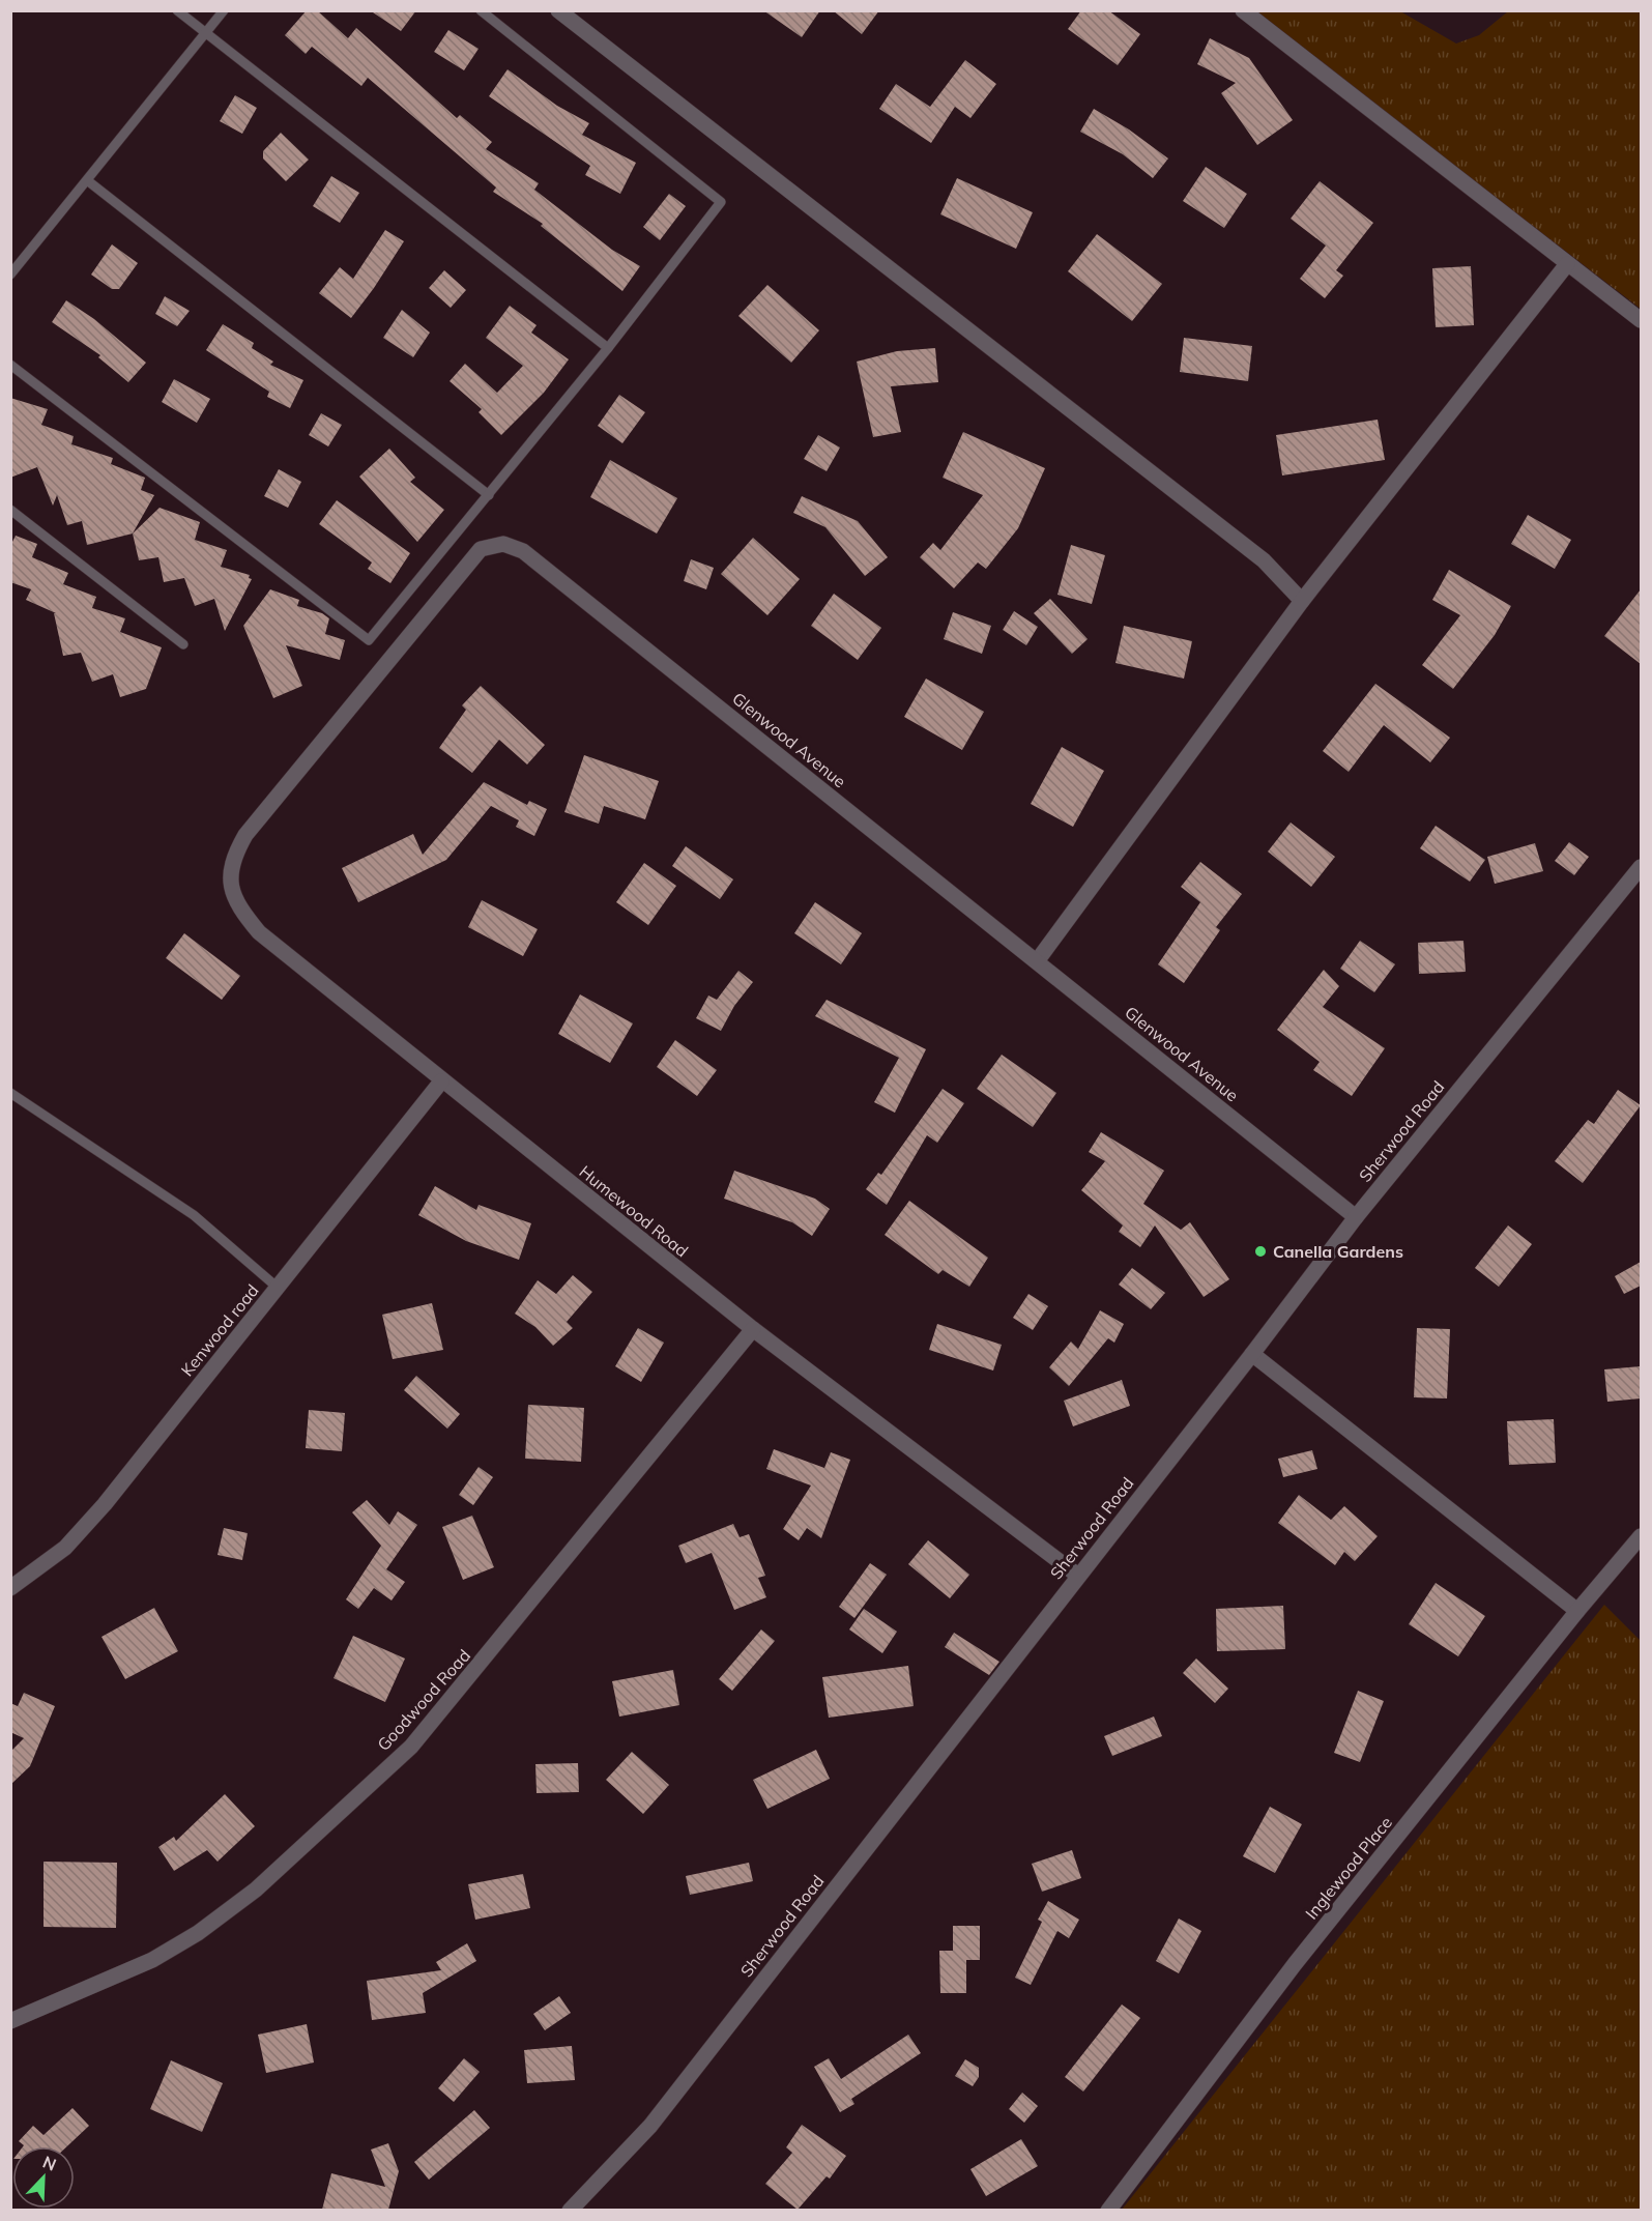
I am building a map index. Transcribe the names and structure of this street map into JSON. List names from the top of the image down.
{
  "streets": {
    "street": [
      "Glenwood Avenue",
      "Sherwood Road",
      "Humewood Road",
      "Kenwood road",
      "Goodwood Road",
      "Inglewood Place"
    ]
  },
  "crossings": [
    ["Glenwood Avenue", "Sherwood Road"],
    ["Glenwood Avenue", "Humewood Road"],
    ["Sherwood Road", "Humewood Road"],
    ["Humewood Road", "Kenwood road"],
    ["Humewood Road", "Goodwood Road"]
  ],
  "places": ["Canella Gardens"],
  "north": "top right"
}
